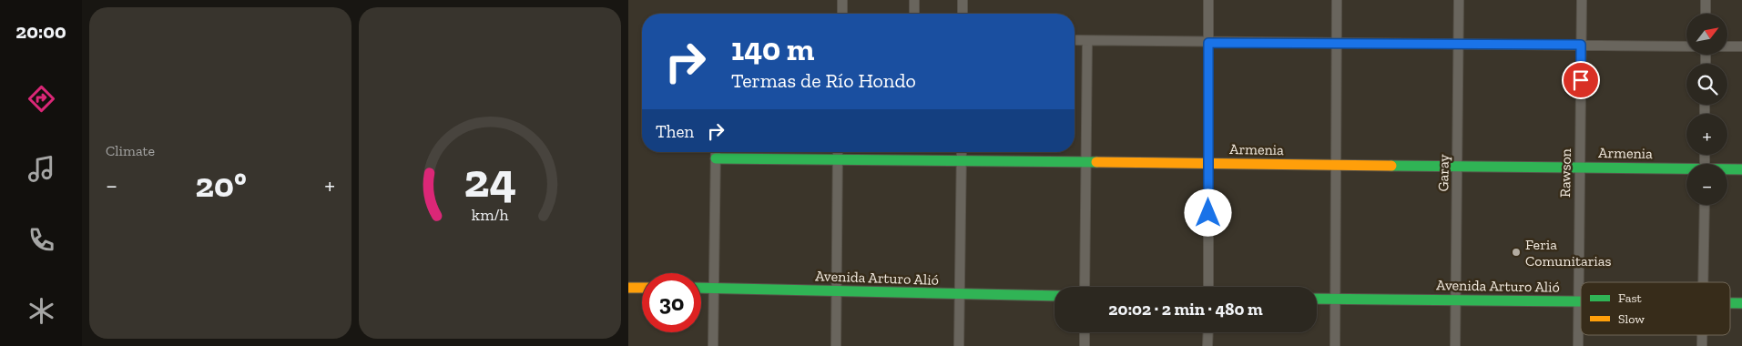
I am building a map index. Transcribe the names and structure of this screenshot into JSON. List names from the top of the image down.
{
  "streets": {
    "street": [
      "Armenia",
      "Garay",
      "Rawson",
      "Avenida Arturo Alió"
    ]
  },
  "crossings": [
    ["Armenia", "Garay"],
    ["Armenia", "Rawson"],
    ["Garay", "Avenida Arturo Alió"],
    ["Rawson", "Avenida Arturo Alió"]
  ],
  "places": ["Feria Comunitarias"],
  "legend": ["Fast", "Slow"],
  "north": "top right",
  "page": {
    "tabs": "20:00",
    "tile": "Climate",
    "map_buttons": ["+", "−"],
    "turn": ["140 m", "Termas de Río Hondo"],
    "then": "Then",
    "heat": ["−", "20°", "+"],
    "limit": "30",
    "trip": "20:02 · 2 min · 480 m",
    "gauge": ["24", "km/h"]
  }
}
